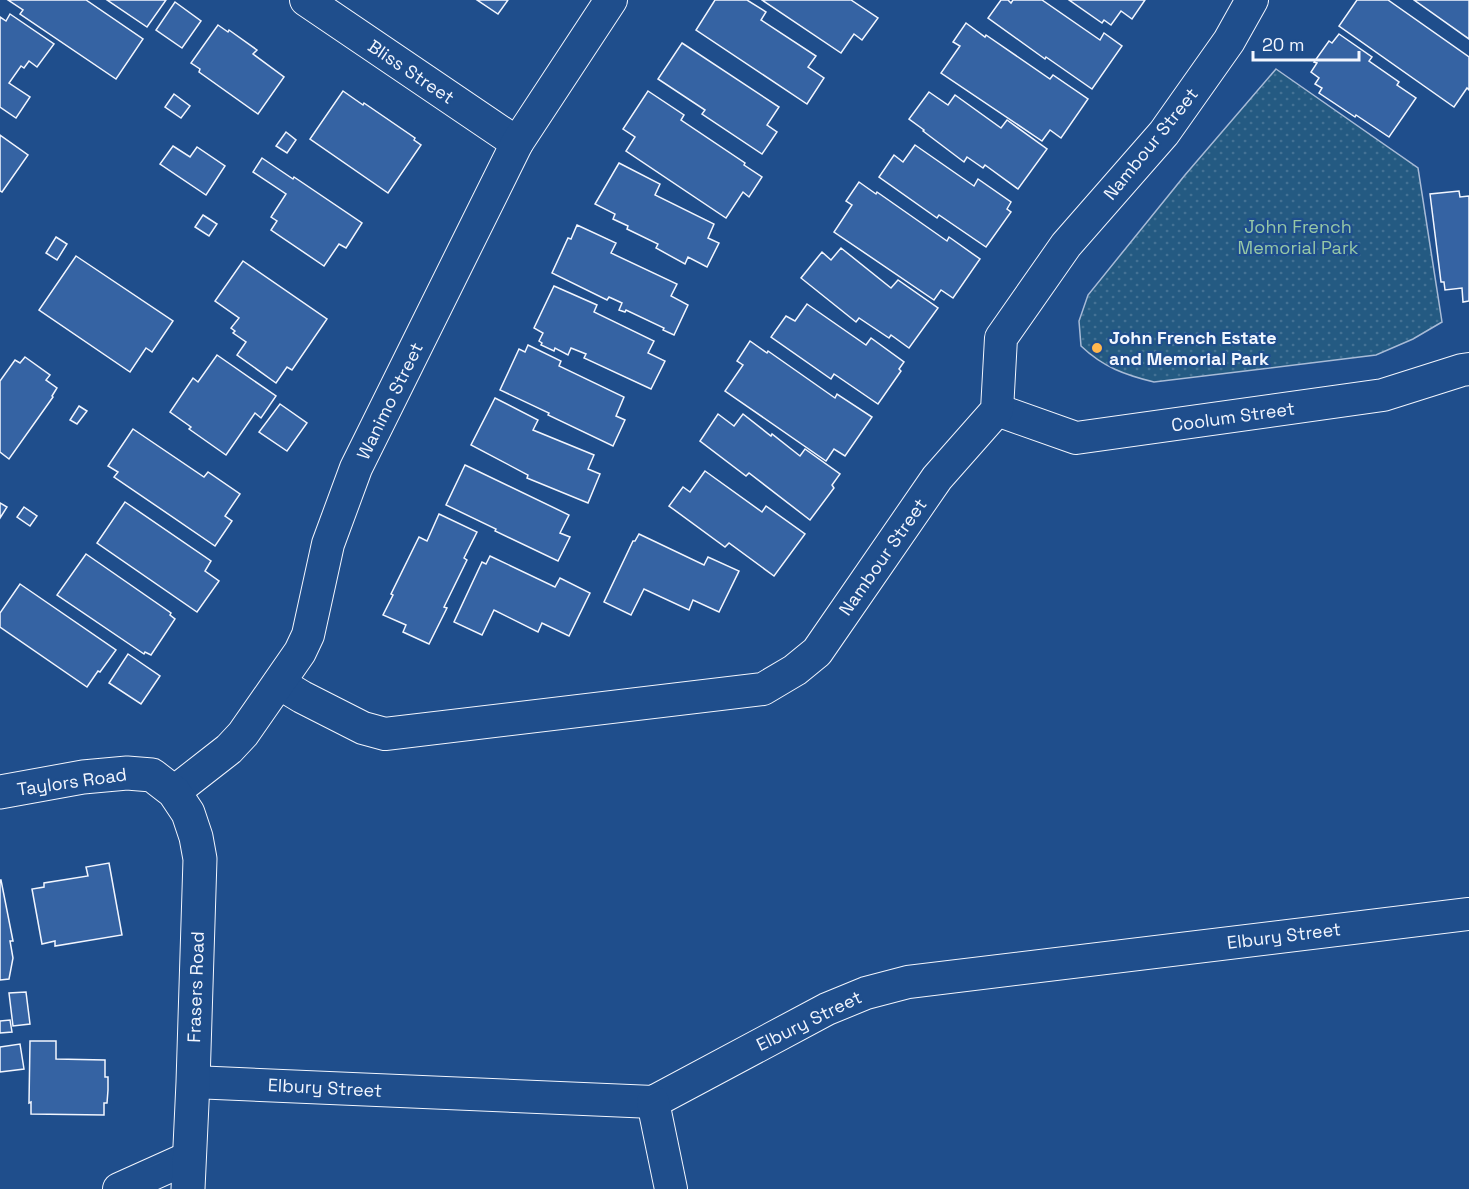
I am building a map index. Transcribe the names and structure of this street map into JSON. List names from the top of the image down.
{
  "streets": {
    "street": [
      "Bliss Street",
      "Nambour Street",
      "Wanimo Street",
      "Coolum Street",
      "Taylors Road",
      "Elbury Street",
      "Frasers Road"
    ]
  },
  "crossings": [
    ["Bliss Street", "Wanimo Street"],
    ["Nambour Street", "Wanimo Street"],
    ["Nambour Street", "Coolum Street"],
    ["Wanimo Street", "Taylors Road"],
    ["Wanimo Street", "Frasers Road"],
    ["Taylors Road", "Frasers Road"],
    ["Elbury Street", "Frasers Road"]
  ],
  "parks": ["John French Memorial Park"],
  "places": ["John French Estate and Memorial Park"],
  "scale_bar": "20 m"
}
